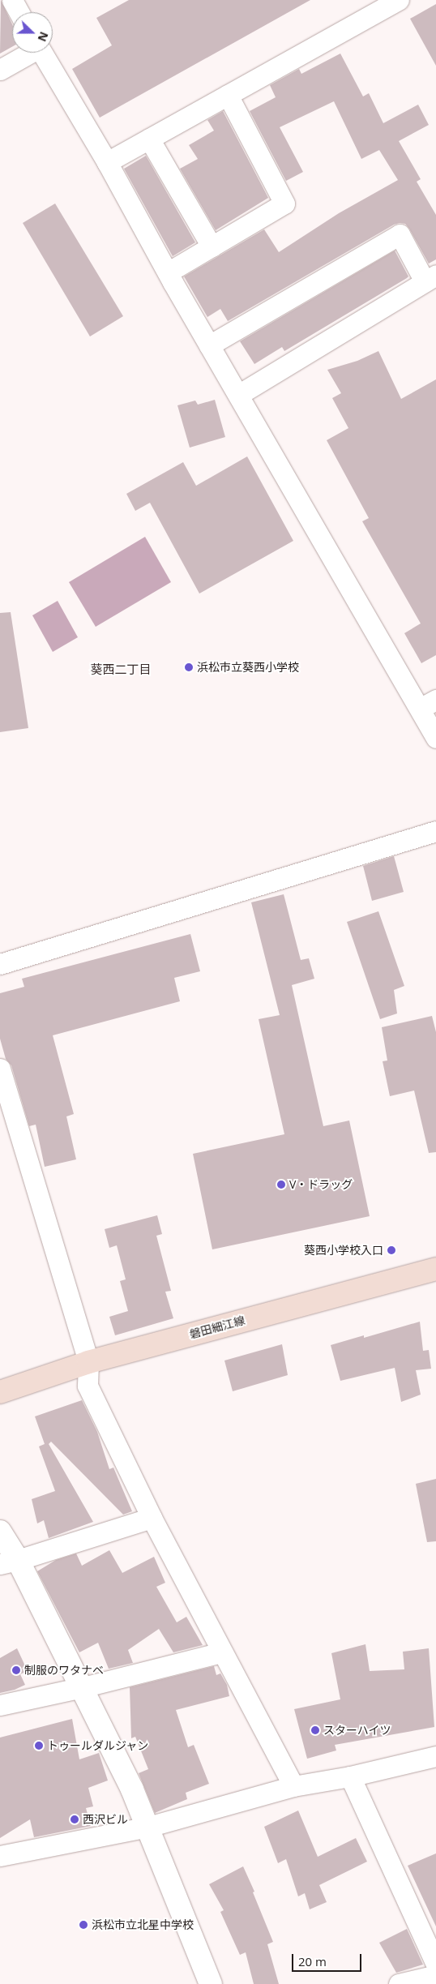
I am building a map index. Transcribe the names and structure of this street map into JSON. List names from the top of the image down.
{
  "streets": {
    "main road": ["磐田細江線"]
  },
  "districts": ["葵西二丁目"],
  "places": [
    "浜松市立葵西小学校",
    "V・ドラッグ",
    "葵西小学校入口",
    "制服のワタナベ",
    "スターハイツ",
    "トゥールダルジャン",
    "西沢ビル",
    "浜松市立北星中学校"
  ],
  "scale_bar": "20 m",
  "north": "right"
}
